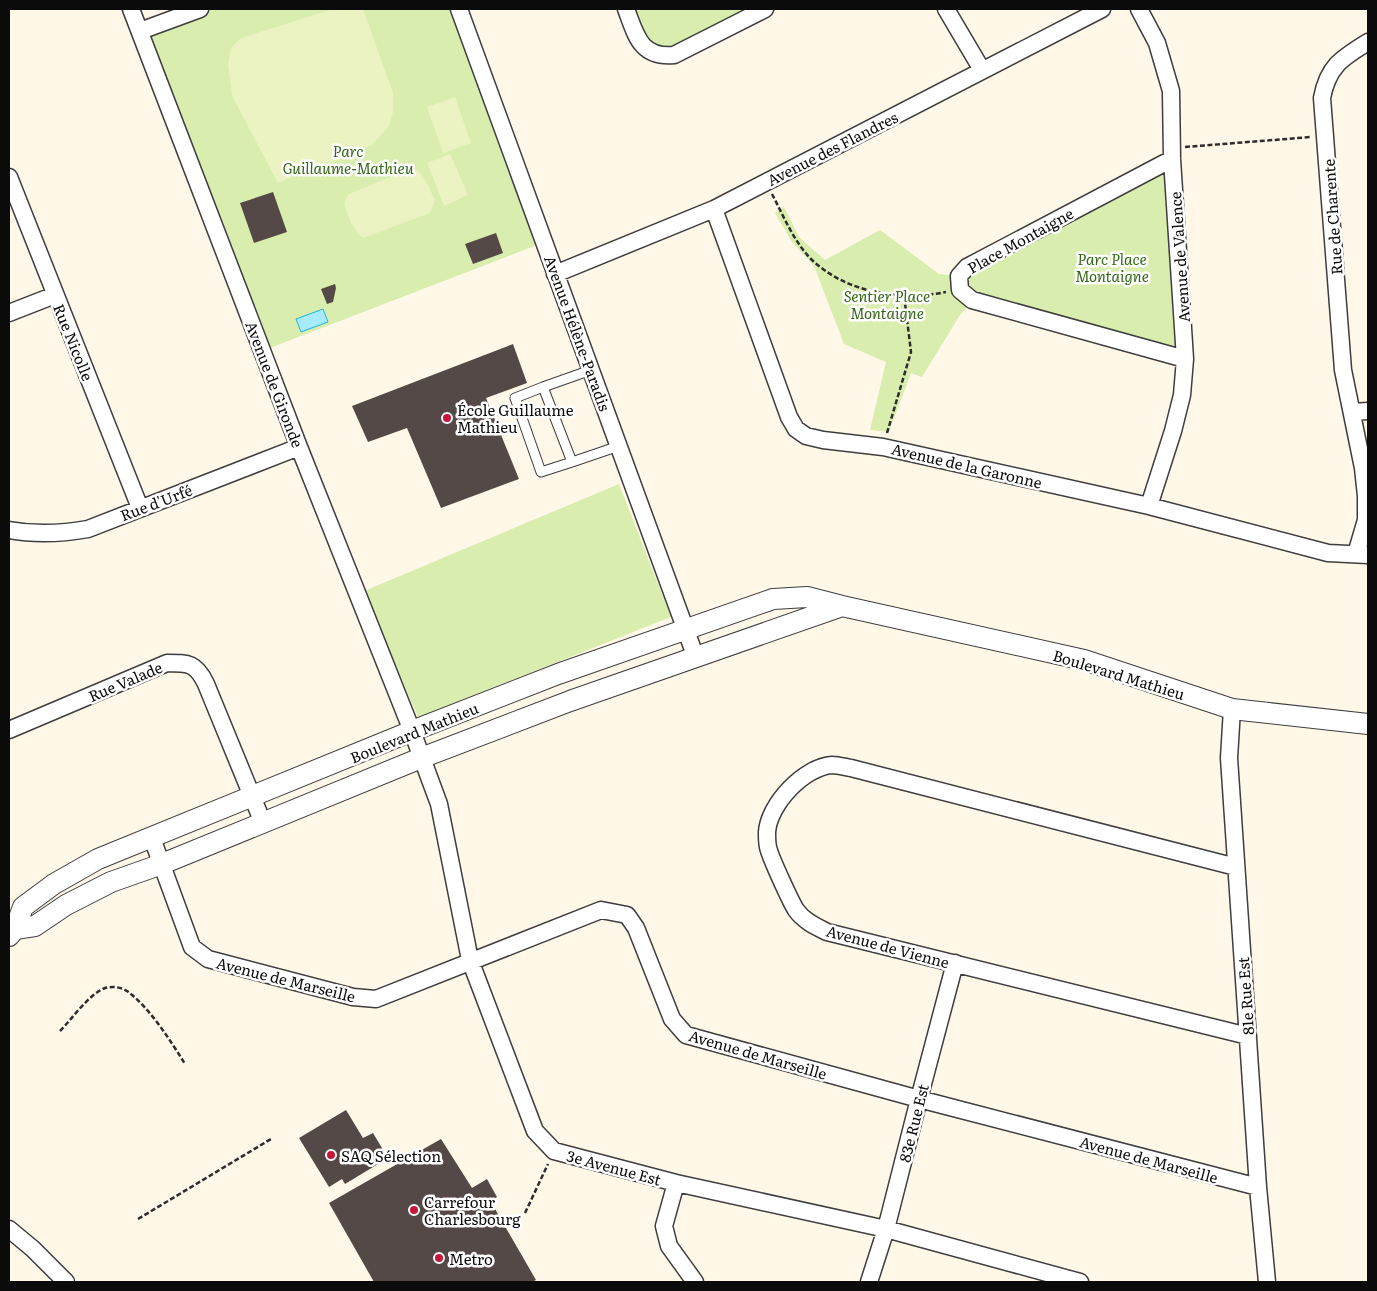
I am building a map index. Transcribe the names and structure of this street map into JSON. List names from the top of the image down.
{
  "streets": {
    "street": [
      "Avenue des Flandres",
      "Rue de Charente",
      "Place Montaigne",
      "Avenue de Valence",
      "Avenue Hélène-Paradis",
      "Rue Nicolle",
      "Avenue de Gironde",
      "Avenue de la Garonne",
      "Rue d'Urfé",
      "Boulevard Mathieu",
      "Rue Valade",
      "Avenue de Vienne",
      "Avenue de Marseille",
      "81e Rue Est",
      "83e Rue Est",
      "3e Avenue Est"
    ]
  },
  "crossings": [
    ["Avenue des Flandres", "Avenue Hélène-Paradis"],
    ["Avenue des Flandres", "Avenue de la Garonne"],
    ["Rue de Charente", "Avenue de la Garonne"],
    ["Place Montaigne", "Avenue de Valence"],
    ["Avenue de Valence", "Avenue de la Garonne"],
    ["Avenue Hélène-Paradis", "Boulevard Mathieu"],
    ["Rue Nicolle", "Rue d'Urfé"],
    ["Avenue de Gironde", "Rue d'Urfé"],
    ["Avenue de Gironde", "Boulevard Mathieu"],
    ["Avenue de Gironde", "3e Avenue Est"],
    ["Boulevard Mathieu", "Rue Valade"],
    ["Boulevard Mathieu", "Avenue de Marseille"],
    ["Boulevard Mathieu", "81e Rue Est"],
    ["Boulevard Mathieu", "3e Avenue Est"],
    ["Avenue de Vienne", "81e Rue Est"],
    ["Avenue de Vienne", "83e Rue Est"],
    ["Avenue de Marseille", "81e Rue Est"],
    ["Avenue de Marseille", "83e Rue Est"],
    ["Avenue de Marseille", "3e Avenue Est"],
    ["83e Rue Est", "3e Avenue Est"]
  ],
  "parks": ["Parc Guillaume-Mathieu", "Parc Place Montaigne", "Sentier Place Montaigne"],
  "places": [
    "École Guillaume Mathieu",
    "SAQ Sélection",
    "Carrefour Charlesbourg",
    "Metro"
  ]
}
